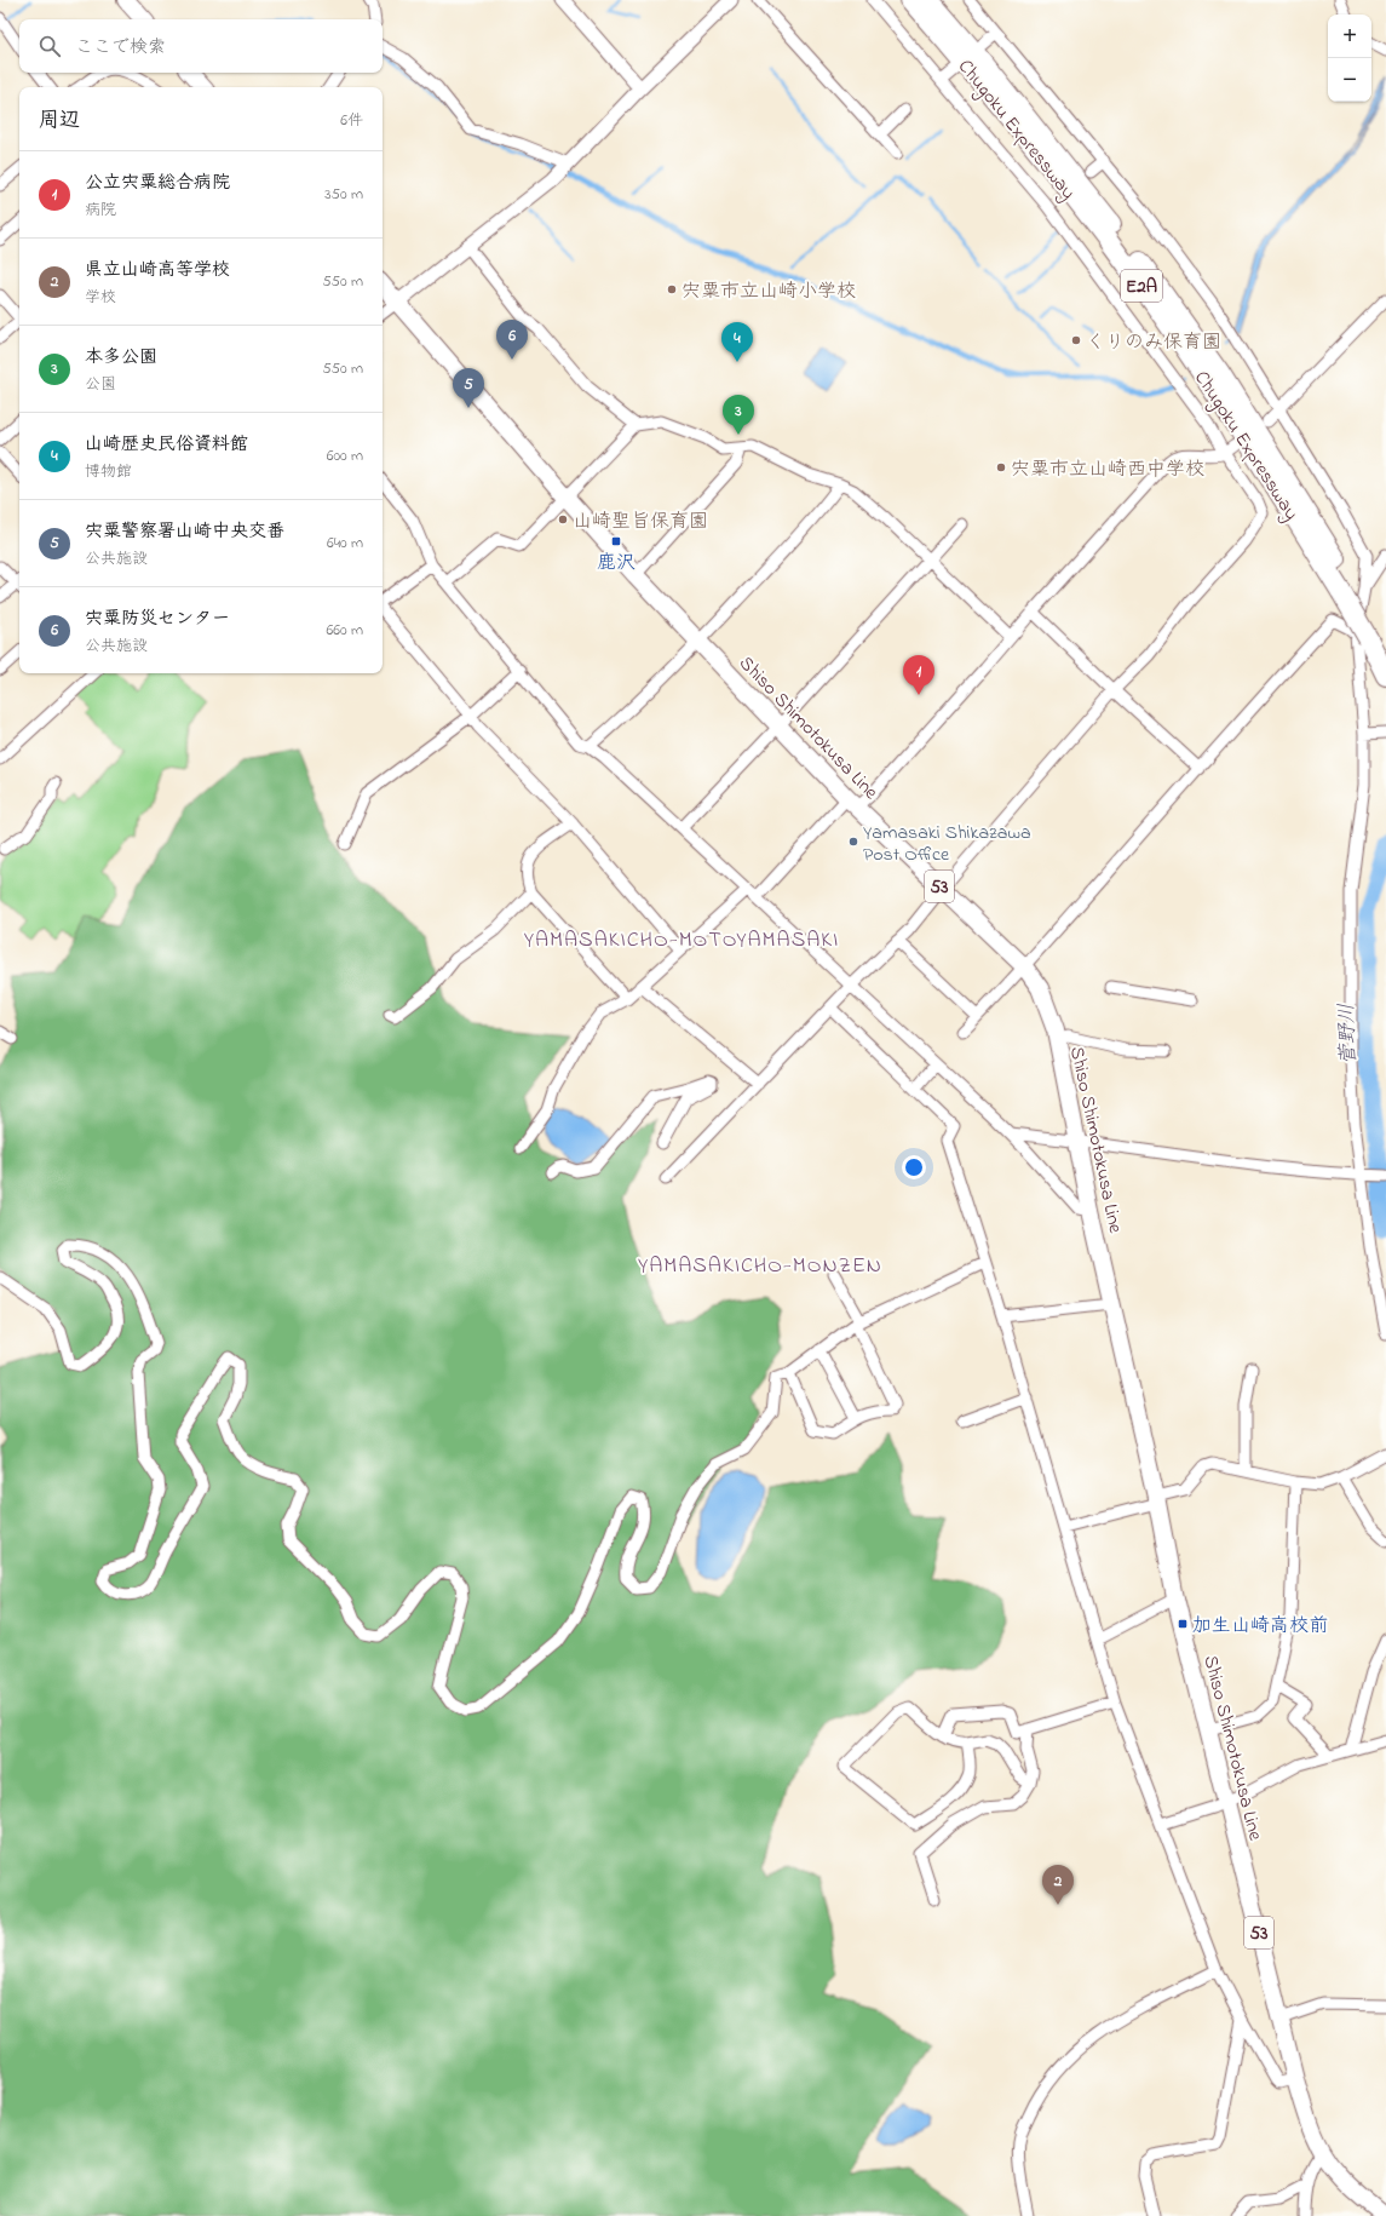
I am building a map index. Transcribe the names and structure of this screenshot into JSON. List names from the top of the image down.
{
  "streets": {
    "highway": ["Chugoku Expressway", "E2A"],
    "main road": ["Shiso Shimotokusa Line", "53"]
  },
  "districts": ["YAMASAKICHO-MOTOYAMASAKI", "YAMASAKICHO-MONZEN"],
  "water": ["菅野川"],
  "places": {
    "other": [
      "宍粟市立山崎小学校",
      "くりのみ保育園",
      "宍粟市立山崎西中学校",
      "山崎聖旨保育園",
      "Yamasaki Shikazawa Post Office"
    ],
    "transit": ["鹿沢", "加生山崎高校前"]
  },
  "page": {
    "map_buttons": ["+", "−"],
    "search": "ここで検索",
    "heading": ["周辺", "6件"],
    "list": [
      {
        "mark": "1",
        "name": "公立宍粟総合病院",
        "note": "病院",
        "value": "350 m"
      },
      {
        "mark": "2",
        "name": "県立山崎高等学校",
        "note": "学校",
        "value": "550 m"
      },
      {
        "mark": "3",
        "name": "本多公園",
        "note": "公園",
        "value": "550 m"
      },
      {
        "mark": "4",
        "name": "山崎歴史民俗資料館",
        "note": "博物館",
        "value": "600 m"
      },
      {
        "mark": "5",
        "name": "宍粟警察署山崎中央交番",
        "note": "公共施設",
        "value": "640 m"
      },
      {
        "mark": "6",
        "name": "宍粟防災センター",
        "note": "公共施設",
        "value": "660 m"
      }
    ],
    "pins": [
      "6",
      "4",
      "5",
      "3",
      "1",
      "2"
    ]
  }
}
